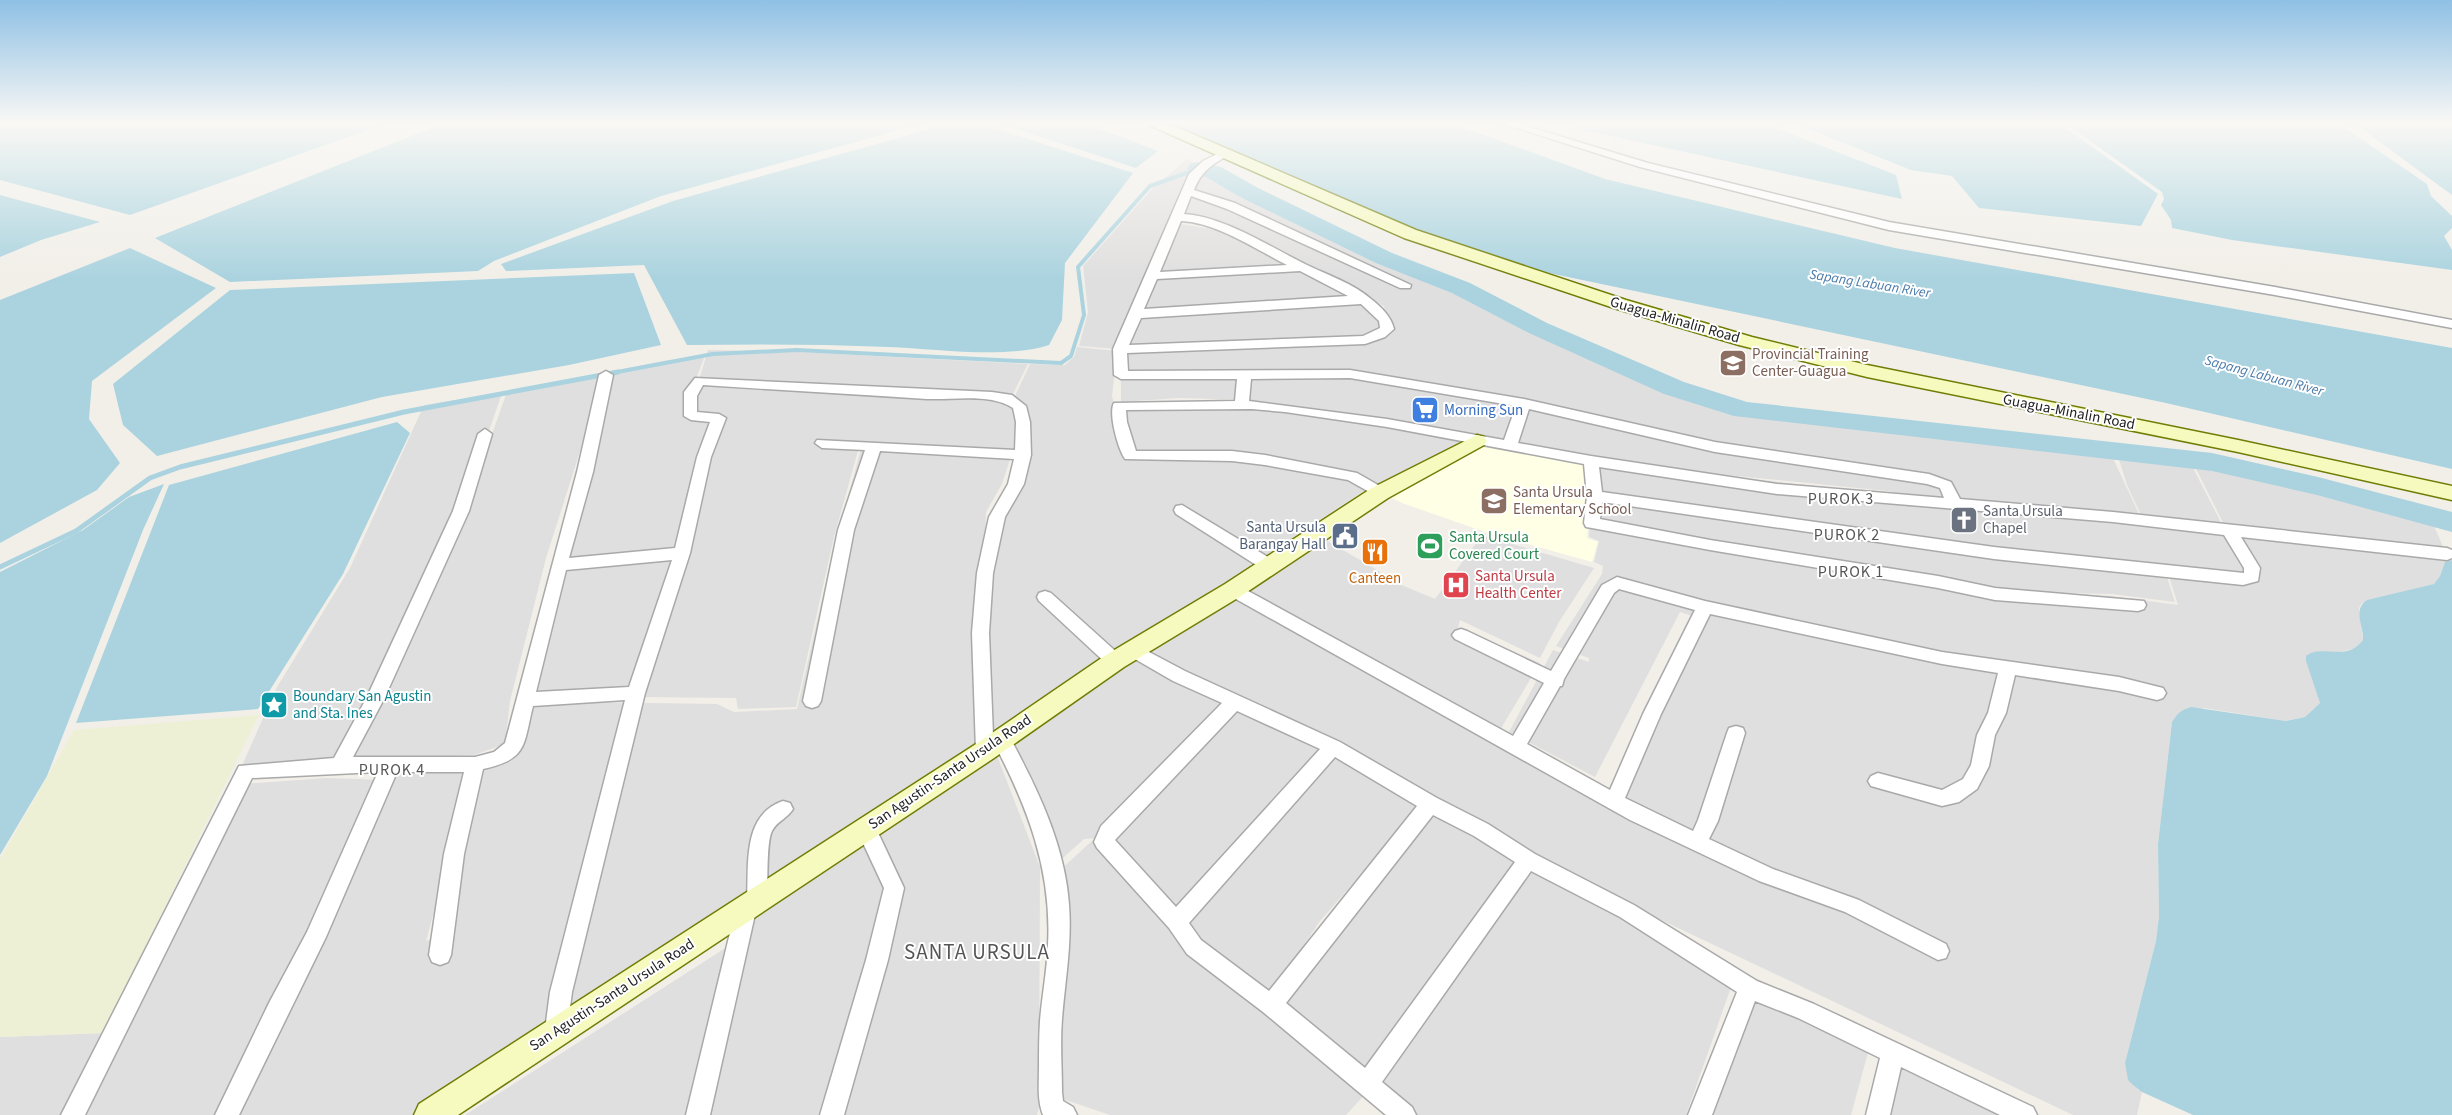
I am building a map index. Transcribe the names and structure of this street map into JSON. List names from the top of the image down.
{
  "streets": {
    "main road": ["Guagua-Minalin Road", "San Agustin-Santa Ursula Road"]
  },
  "districts": [
    "PUROK 3",
    "PUROK 2",
    "PUROK 1",
    "PUROK 4",
    "SANTA URSULA"
  ],
  "water": ["Sapang Labuan River"],
  "places": {
    "school or university": ["Provincial Training Center-Guagua", "Santa Ursula Elementary School"],
    "supermarket": ["Morning Sun"],
    "church": ["Santa Ursula Chapel"],
    "public building": ["Santa Ursula Barangay Hall"],
    "sports": ["Santa Ursula Covered Court"],
    "restaurant": ["Canteen"],
    "hospital": ["Santa Ursula Health Center"],
    "place": ["Boundary San Agustin and Sta. Ines"]
  }
}
